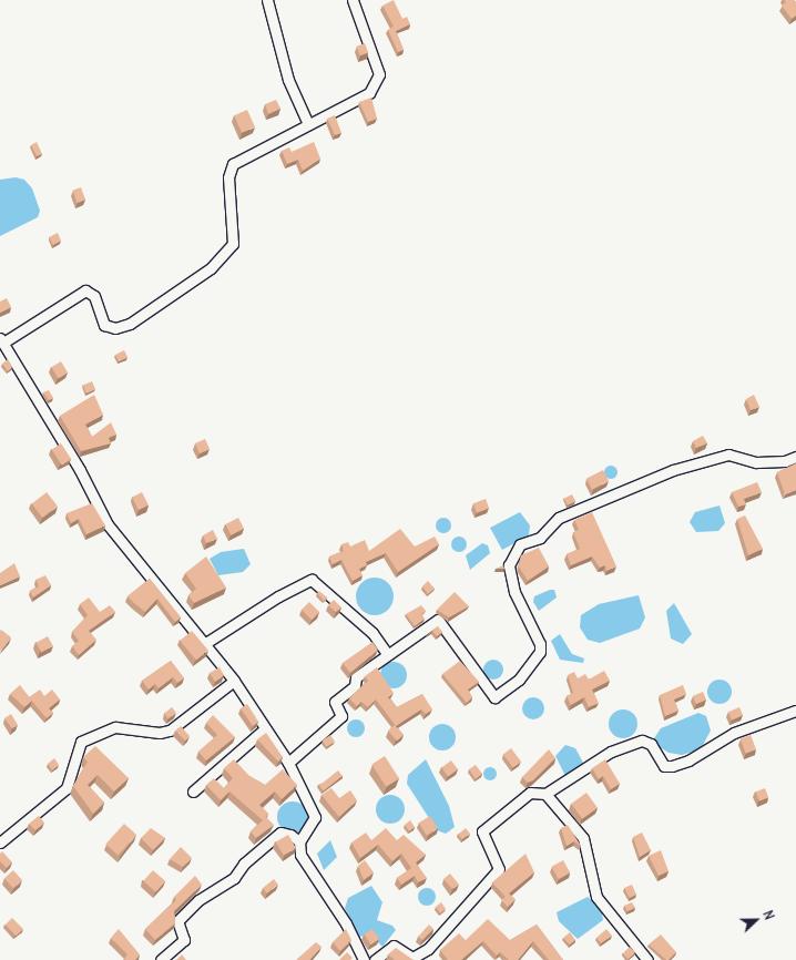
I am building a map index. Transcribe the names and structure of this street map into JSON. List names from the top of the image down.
{
  "north": "right"
}
